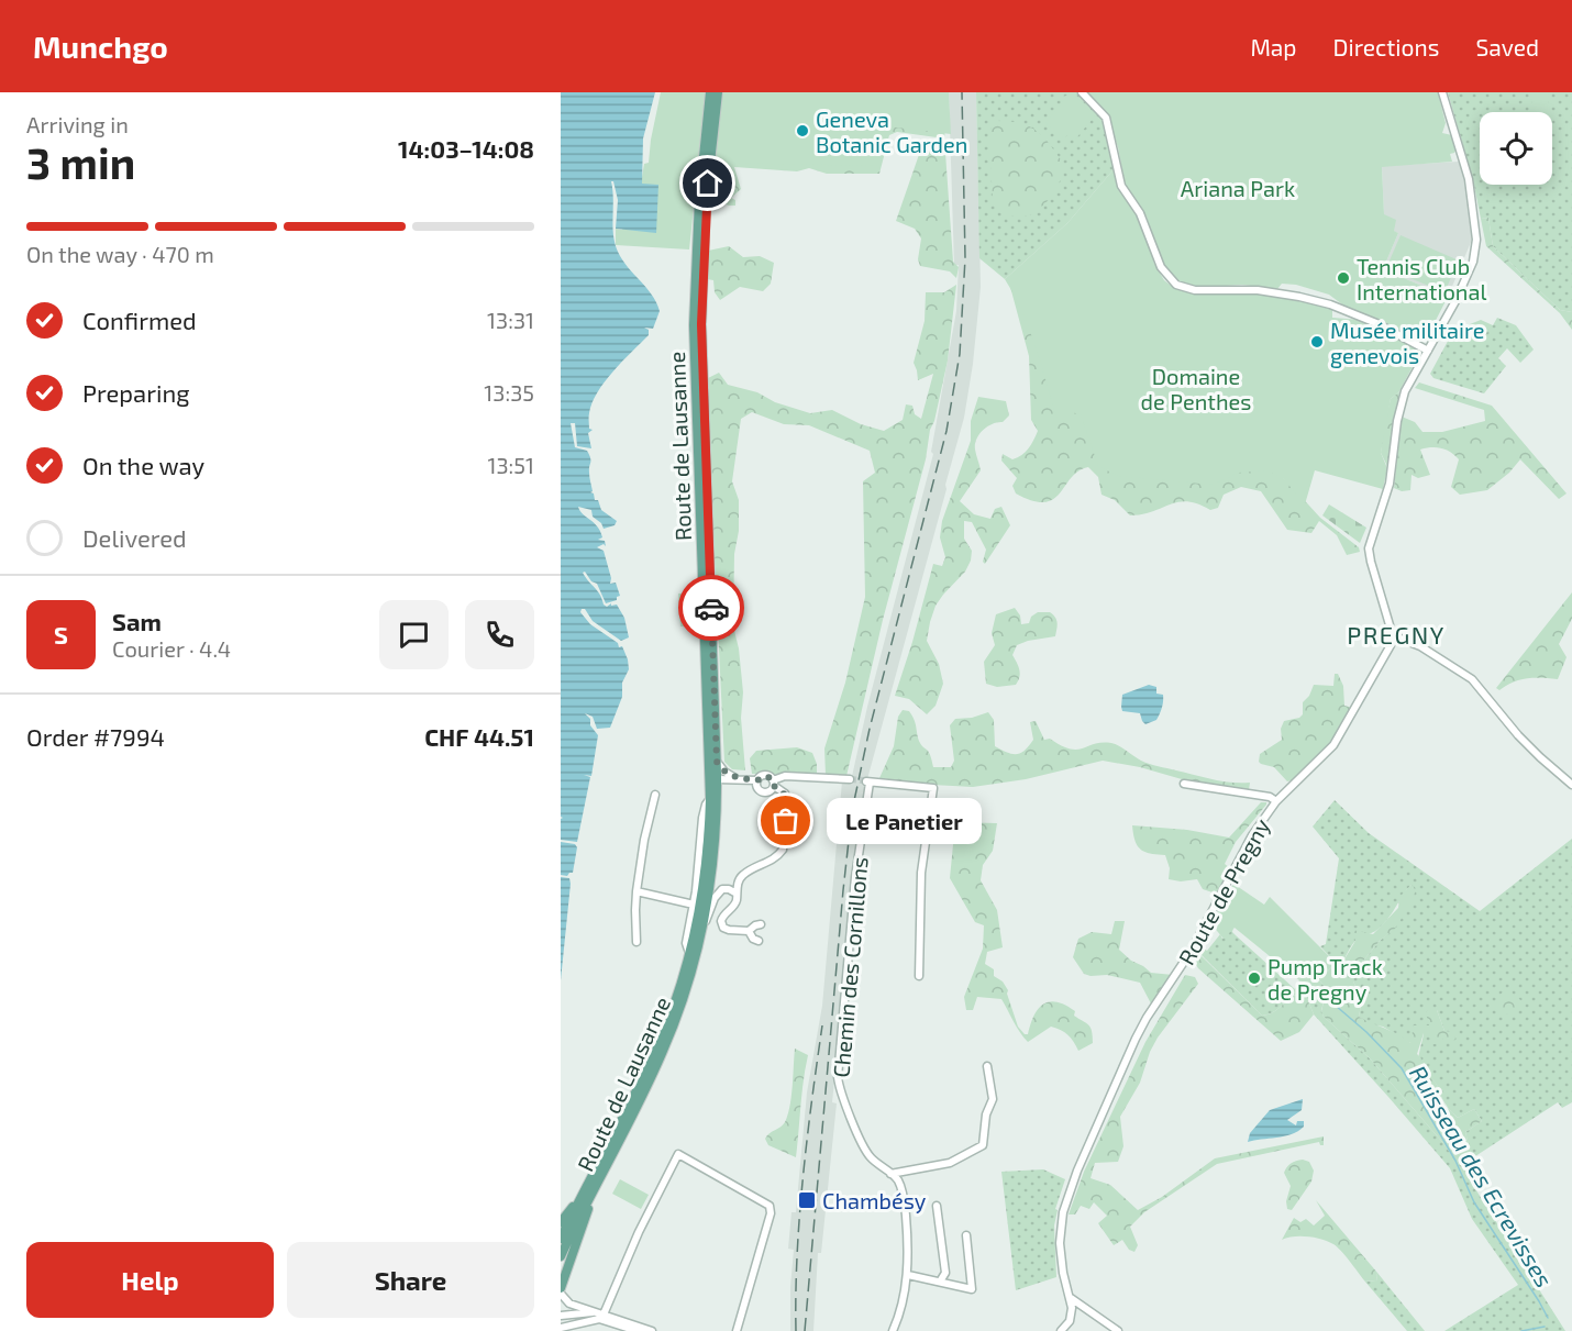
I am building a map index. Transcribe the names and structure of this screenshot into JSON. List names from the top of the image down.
{
  "streets": {
    "main road": ["Route de Lausanne"],
    "street": ["Route de Pregny", "Chemin des Cornillons"]
  },
  "districts": ["PREGNY"],
  "water": ["Ruisseau des Ecrevisses"],
  "parks": ["Ariana Park", "Domaine de Penthes"],
  "places": {
    "other": [
      "Geneva Botanic Garden",
      "Tennis Club International",
      "Musée militaire genevois",
      "Le Panetier",
      "Pump Track de Pregny"
    ],
    "transit": ["Chambésy"]
  },
  "page": {
    "header": "Munchgo",
    "nav": ["Map", "Directions", "Saved"],
    "heading": ["3 min", "Arriving in", "14:03–14:08"],
    "panel": [
      "Sam",
      "Courier · 4.4",
      "Order #7994",
      "CHF 44.51"
    ],
    "bar": "On the way · 470 m",
    "list": [
      ["Confirmed", "13:31"],
      ["Preparing", "13:35"],
      ["On the way", "13:51"],
      "Delivered"
    ],
    "round": "S",
    "bubble": "Le Panetier",
    "buttons": ["Help", "Share"]
  }
}
